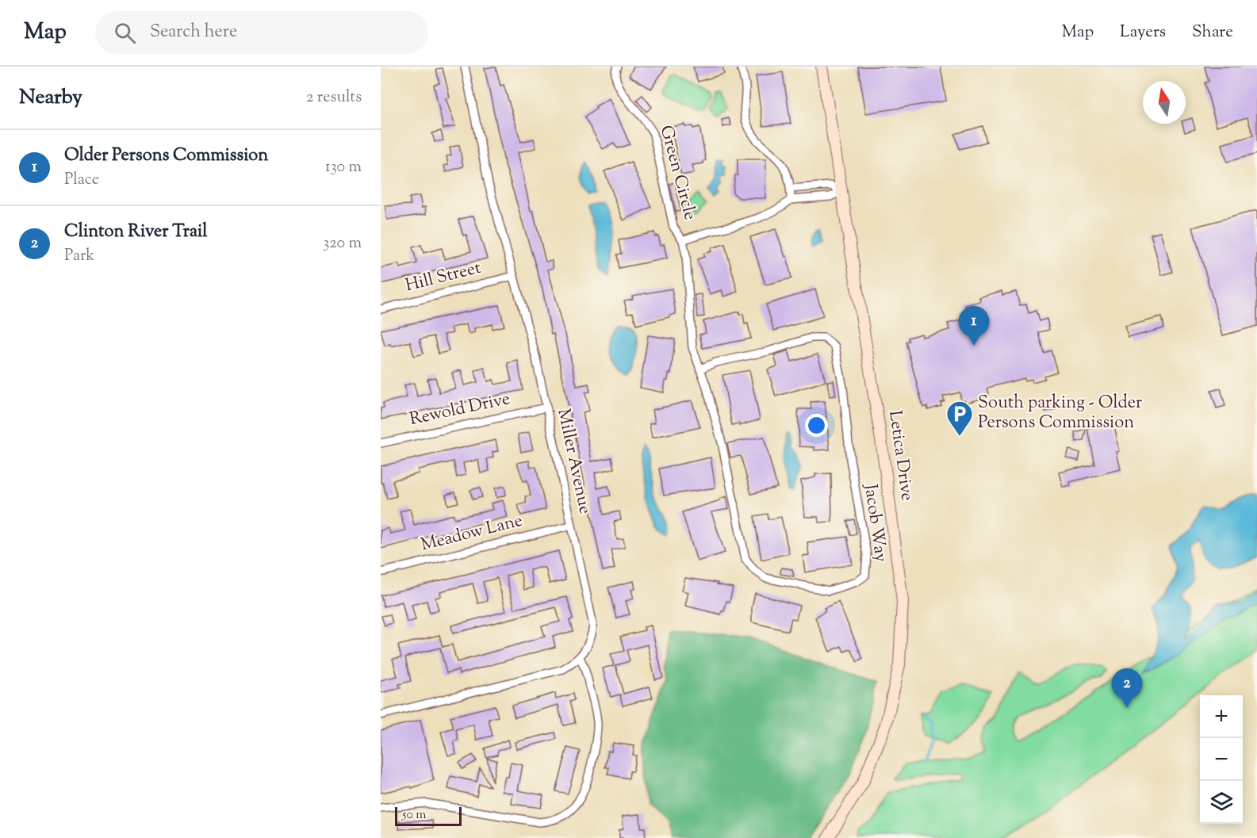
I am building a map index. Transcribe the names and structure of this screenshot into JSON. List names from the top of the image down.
{
  "streets": {
    "street": [
      "Green Circle",
      "Hill Street",
      "Rewold Drive",
      "Letica Drive",
      "Miller Avenue",
      "Jacob Way",
      "Meadow Lane"
    ]
  },
  "crossings": [
    ["Green Circle", "Jacob Way"],
    ["Hill Street", "Miller Avenue"],
    ["Rewold Drive", "Miller Avenue"],
    ["Miller Avenue", "Meadow Lane"]
  ],
  "places": {
    "parking": ["South parking - Older Persons Commission"]
  },
  "scale_bar": "50 m",
  "north": "top",
  "page": {
    "header": "Map",
    "search": "Search here",
    "nav": ["Map", "Layers", "Share"],
    "heading": ["Nearby", "2 results"],
    "list": [
      {
        "mark": "1",
        "name": "Older Persons Commission",
        "note": "Place",
        "value": "130 m"
      },
      {
        "mark": "2",
        "name": "Clinton River Trail",
        "note": "Park",
        "value": "320 m"
      }
    ],
    "pins": ["1", "2"],
    "map_buttons": ["+", "−"],
    "scale": "50 m"
  }
}
